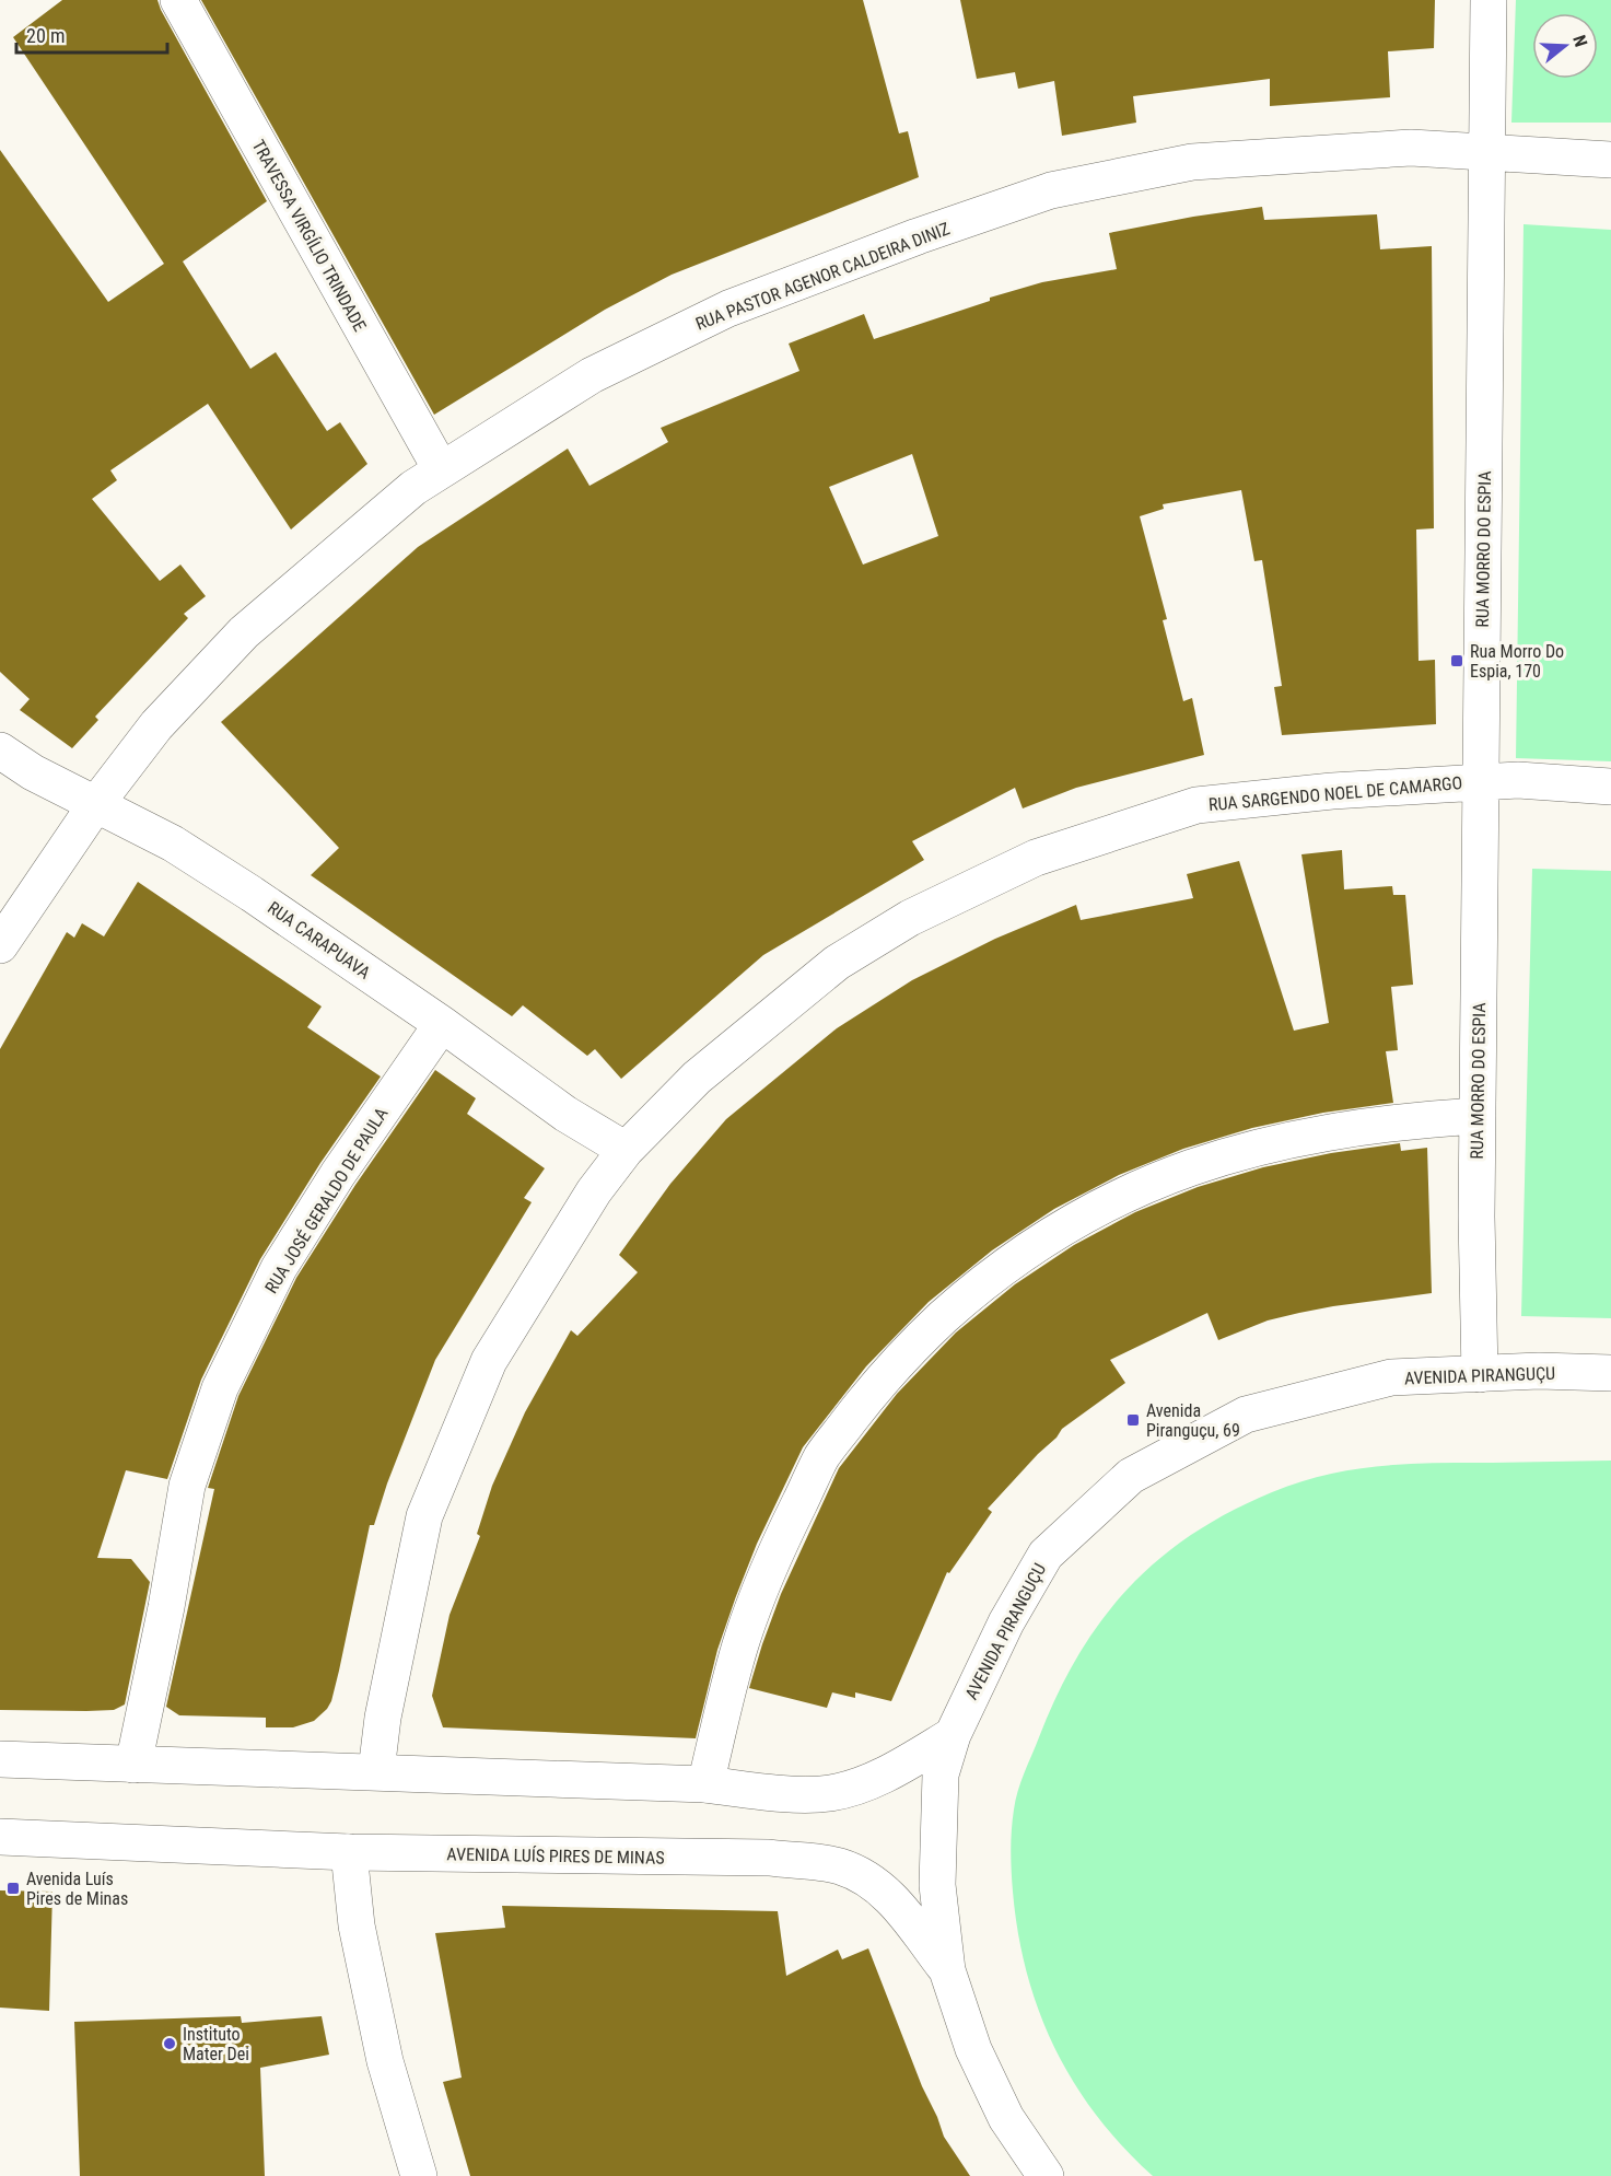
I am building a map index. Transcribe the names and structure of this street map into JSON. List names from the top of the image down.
{
  "streets": {
    "street": [
      "TRAVESSA VIRGÍLIO TRINDADE",
      "RUA PASTOR AGENOR CALDEIRA DINIZ",
      "RUA MORRO DO ESPIA",
      "RUA SARGENDO NOEL DE CAMARGO",
      "RUA CARAPUAVA",
      "RUA JOSÉ GERALDO DE PAULA",
      "AVENIDA PIRANGUÇU",
      "AVENIDA LUÍS PIRES DE MINAS"
    ]
  },
  "crossings": [
    ["TRAVESSA VIRGÍLIO TRINDADE", "RUA PASTOR AGENOR CALDEIRA DINIZ"],
    ["RUA PASTOR AGENOR CALDEIRA DINIZ", "RUA MORRO DO ESPIA"],
    ["RUA PASTOR AGENOR CALDEIRA DINIZ", "RUA CARAPUAVA"],
    ["RUA MORRO DO ESPIA", "RUA SARGENDO NOEL DE CAMARGO"],
    ["RUA MORRO DO ESPIA", "AVENIDA PIRANGUÇU"],
    ["RUA SARGENDO NOEL DE CAMARGO", "RUA CARAPUAVA"],
    ["RUA CARAPUAVA", "RUA JOSÉ GERALDO DE PAULA"],
    ["AVENIDA PIRANGUÇU", "AVENIDA LUÍS PIRES DE MINAS"]
  ],
  "places": {
    "transit": ["Rua Morro Do Espia, 170", "Avenida Piranguçu, 69", "Avenida Luís Pires de Minas"],
    "other": ["Instituto Mater Dei"]
  },
  "scale_bar": "20 m",
  "north": "right"
}
